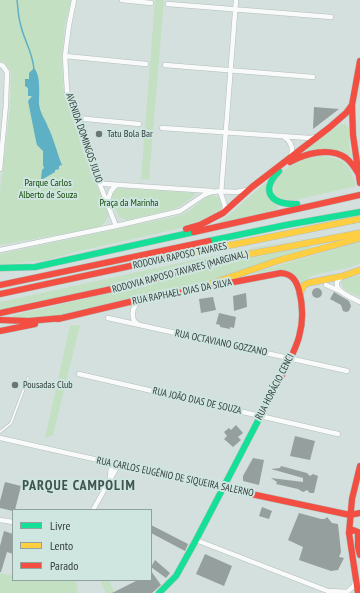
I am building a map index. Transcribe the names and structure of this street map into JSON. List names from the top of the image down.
{
  "streets": {
    "main road": [
      "RODOVIA RAPOSO TAVARES",
      "RODOVIA RAPOSO TAVARES (MARGINAL)",
      "RUA RAPHAEL DIAS DA SILVA",
      "RUA HORÁCIO CENCI",
      "RUA CARLOS EUGÊNIO DE SIQUEIRA SALERNO"
    ],
    "street": ["AVENIDA DOMINGOS JULIO", "RUA OCTAVIANO GOZZANO", "RUA JOÃO DIAS DE SOUZA"]
  },
  "crossings": [
    ["RUA RAPHAEL DIAS DA SILVA", "RUA HORÁCIO CENCI"],
    ["RUA OCTAVIANO GOZZANO", "RUA HORÁCIO CENCI"],
    ["RUA HORÁCIO CENCI", "RUA JOÃO DIAS DE SOUZA"],
    ["RUA HORÁCIO CENCI", "RUA CARLOS EUGÊNIO DE SIQUEIRA SALERNO"]
  ],
  "districts": ["PARQUE CAMPOLIM"],
  "parks": ["Parque Carlos Alberto de Souza", "Praça da Marinha"],
  "places": ["Tatu Bola Bar", "Pousadas Club"],
  "legend": ["Livre", "Lento", "Parado"]
}
